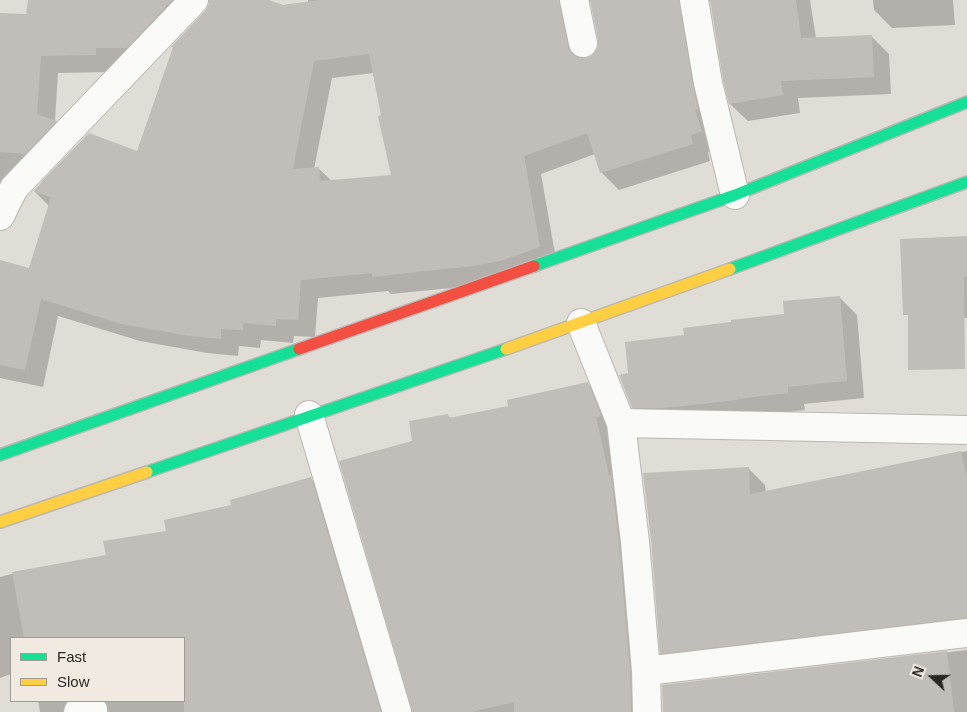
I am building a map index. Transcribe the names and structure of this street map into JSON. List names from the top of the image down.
{
  "legend": ["Fast", "Slow"],
  "north": "left"
}
